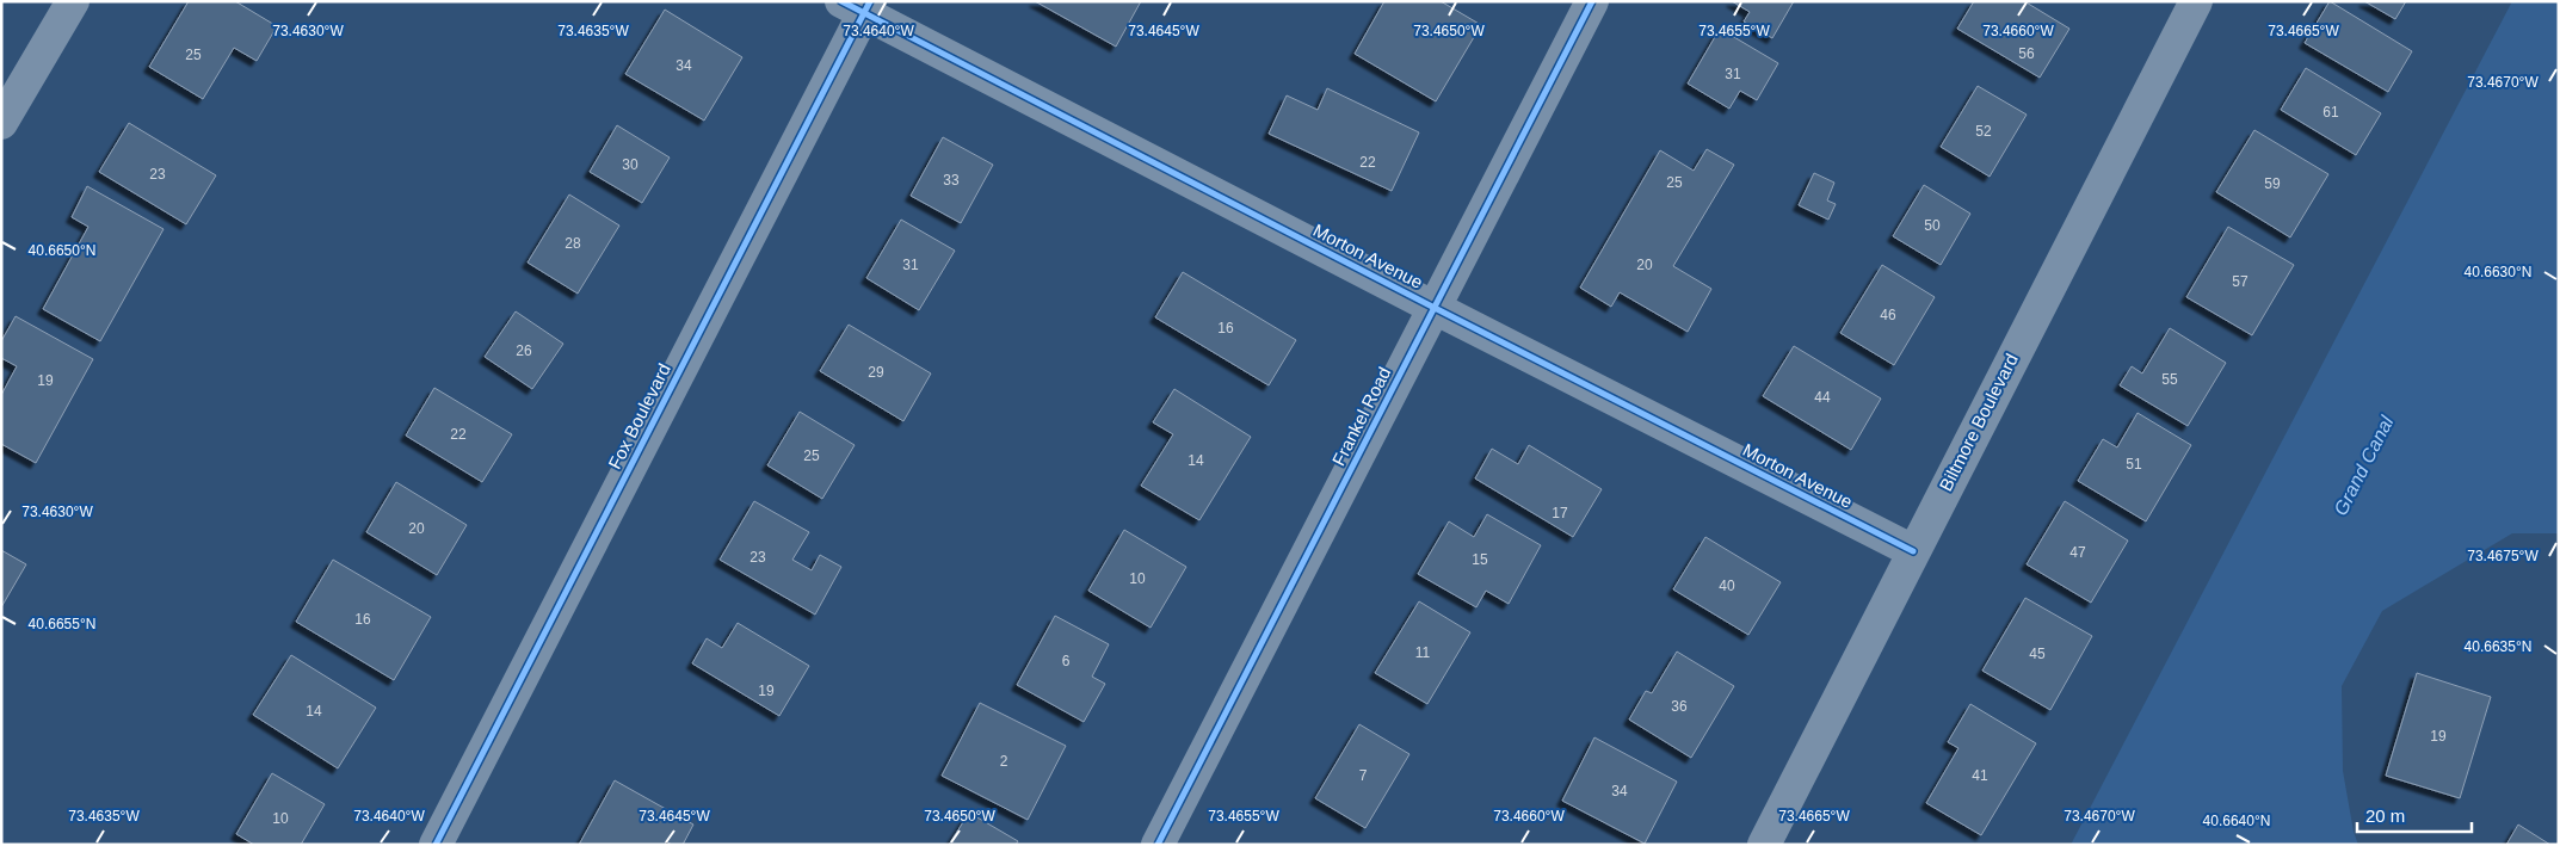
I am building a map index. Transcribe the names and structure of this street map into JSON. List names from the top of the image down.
{
  "streets": {
    "street": [
      "Morton Avenue",
      "Fox Boulevard",
      "Frankel Road",
      "Biltmore Boulevard"
    ]
  },
  "crossings": [
    ["Morton Avenue", "Fox Boulevard"],
    ["Morton Avenue", "Frankel Road"],
    ["Morton Avenue", "Biltmore Boulevard"]
  ],
  "water": ["Grand Canal"],
  "house_numbers": [
    "56",
    "25",
    "34",
    "31",
    "61",
    "52",
    "22",
    "30",
    "23",
    "33",
    "25",
    "59",
    "50",
    "28",
    "31",
    "20",
    "57",
    "46",
    "16",
    "26",
    "29",
    "55",
    "19",
    "44",
    "22",
    "25",
    "14",
    "51",
    "17",
    "20",
    "47",
    "23",
    "15",
    "10",
    "40",
    "16",
    "11",
    "45",
    "6",
    "19",
    "36",
    "14",
    "19",
    "2",
    "7",
    "41",
    "34",
    "10"
  ],
  "scale_bar": "20 m",
  "coordinates": [
    "73.4635°W",
    "73.4665°W",
    "73.4630°W",
    "73.4640°W",
    "73.4645°W",
    "73.4650°W",
    "73.4655°W",
    "73.4660°W",
    "73.4670°W",
    "40.6650°N",
    "40.6630°N",
    "73.4675°W",
    "40.6655°N",
    "40.6635°N",
    "40.6640°N"
  ]
}
